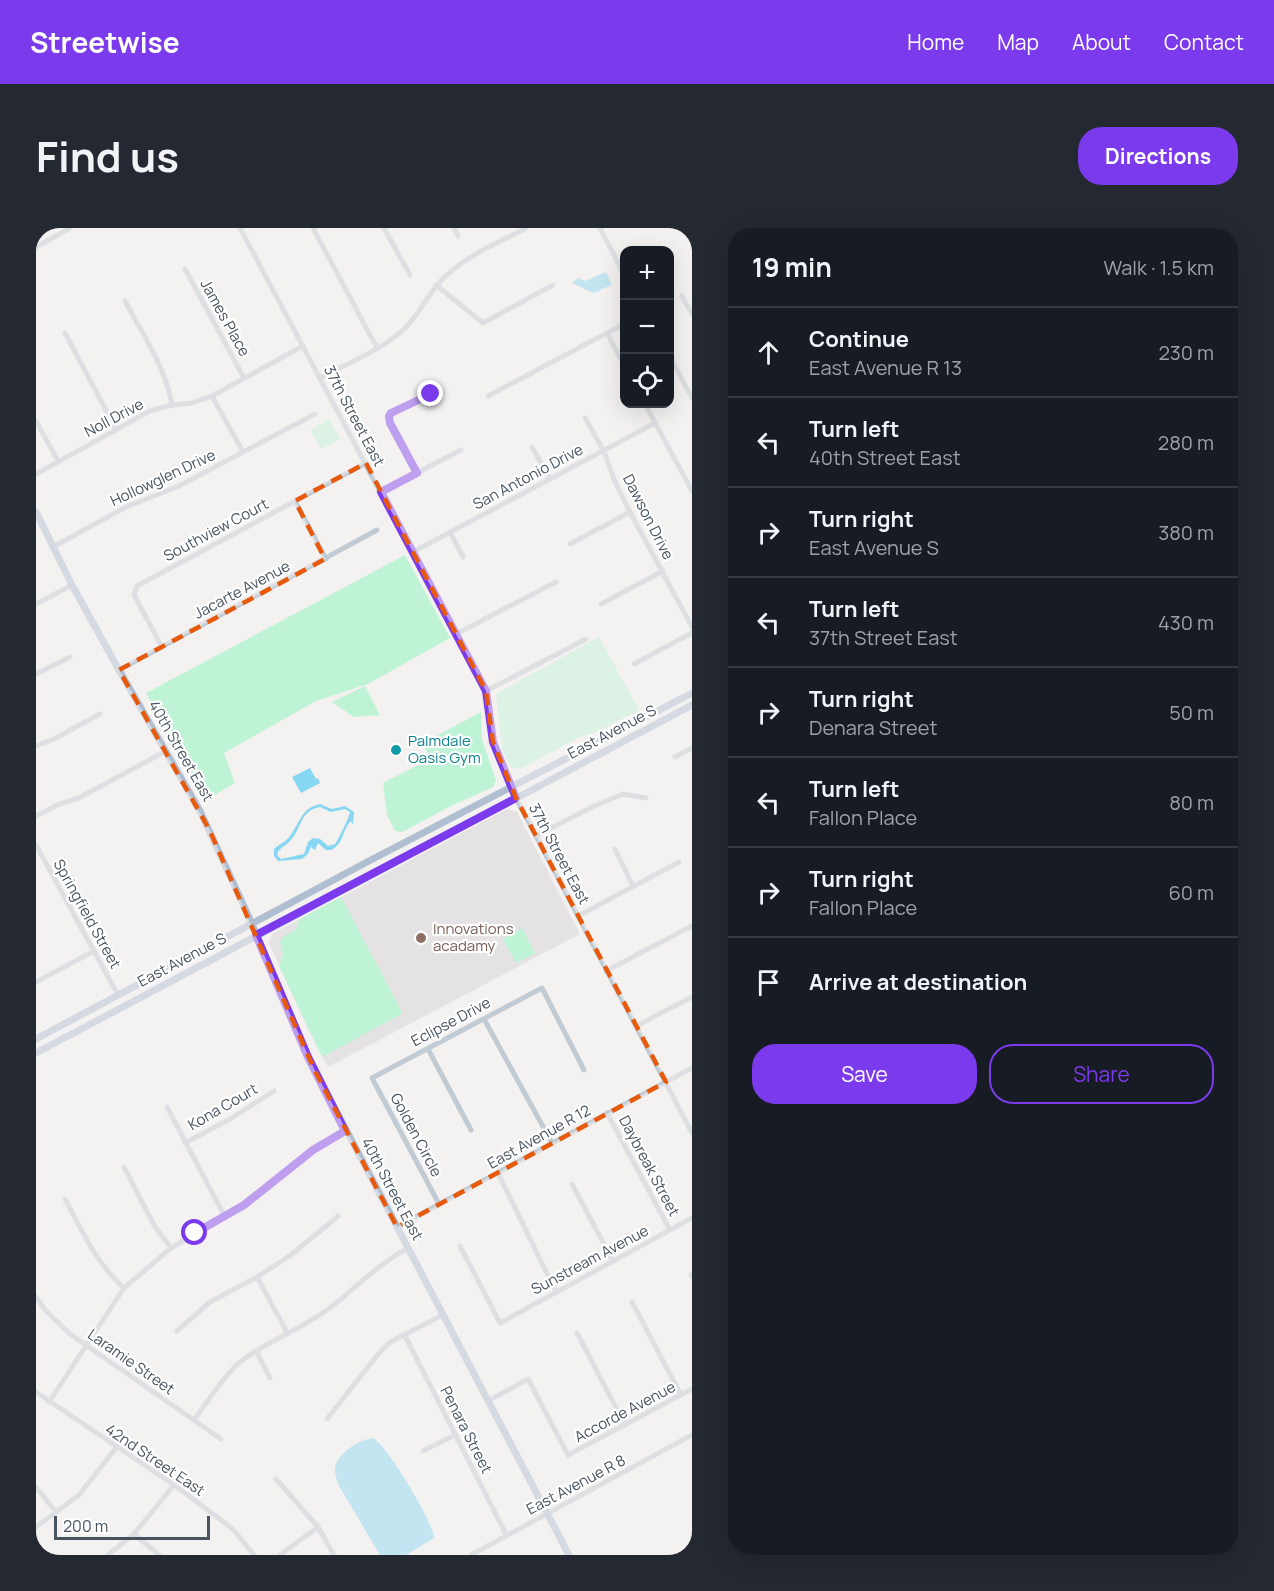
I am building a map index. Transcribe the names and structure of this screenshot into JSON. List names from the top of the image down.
{
  "streets": {
    "main road": ["East Avenue S", "40th Street East"],
    "street": [
      "James Place",
      "37th Street East",
      "Noll Drive",
      "San Antonio Drive",
      "Hollowglen Drive",
      "Dawson Drive",
      "Southview Court",
      "Jacarte Avenue",
      "Springfield Street",
      "Eclipse Drive",
      "Kona Court",
      "Golden Circle",
      "East Avenue R 12",
      "Daybreak Street",
      "Sunstream Avenue",
      "Laramie Street",
      "Accorde Avenue",
      "Penara Street",
      "42nd Street East",
      "East Avenue R 8"
    ]
  },
  "crossings": [
    ["James Place", "Noll Drive"],
    ["37th Street East", "Noll Drive"],
    ["37th Street East", "San Antonio Drive"],
    ["37th Street East", "Southview Court"],
    ["37th Street East", "East Avenue S"],
    ["37th Street East", "East Avenue R 12"],
    ["San Antonio Drive", "Dawson Drive"],
    ["Hollowglen Drive", "40th Street East"],
    ["Southview Court", "Jacarte Avenue"],
    ["Jacarte Avenue", "40th Street East"],
    ["East Avenue S", "40th Street East"],
    ["East Avenue S", "Springfield Street"],
    ["40th Street East", "East Avenue R 12"],
    ["40th Street East", "Accorde Avenue"],
    ["40th Street East", "East Avenue R 8"],
    ["Eclipse Drive", "Golden Circle"],
    ["Golden Circle", "East Avenue R 12"],
    ["East Avenue R 12", "Daybreak Street"],
    ["Daybreak Street", "Sunstream Avenue"],
    ["Penara Street", "East Avenue R 8"]
  ],
  "places": ["Palmdale Oasis Gym", "Innovations acadamy"],
  "scale_bar": "200 m",
  "page": {
    "header": "Streetwise",
    "nav": [
      "Home",
      "Map",
      "About",
      "Contact"
    ],
    "title": "Find us",
    "buttons": [
      "Directions",
      ["Save", "Share"]
    ],
    "heading": ["19 min", "Walk · 1.5 km"],
    "map_buttons": ["+", "−"],
    "list": [
      ["Continue", "East Avenue R 13", "230 m"],
      ["Turn left", "40th Street East", "280 m"],
      ["Turn right", "East Avenue S", "380 m"],
      ["Turn left", "37th Street East", "430 m"],
      ["Turn right", "Denara Street", "50 m"],
      ["Turn left", "Fallon Place", "80 m"],
      ["Turn right", "Fallon Place", "60 m"],
      "Arrive at destination"
    ],
    "scale": "200 m"
  }
}
